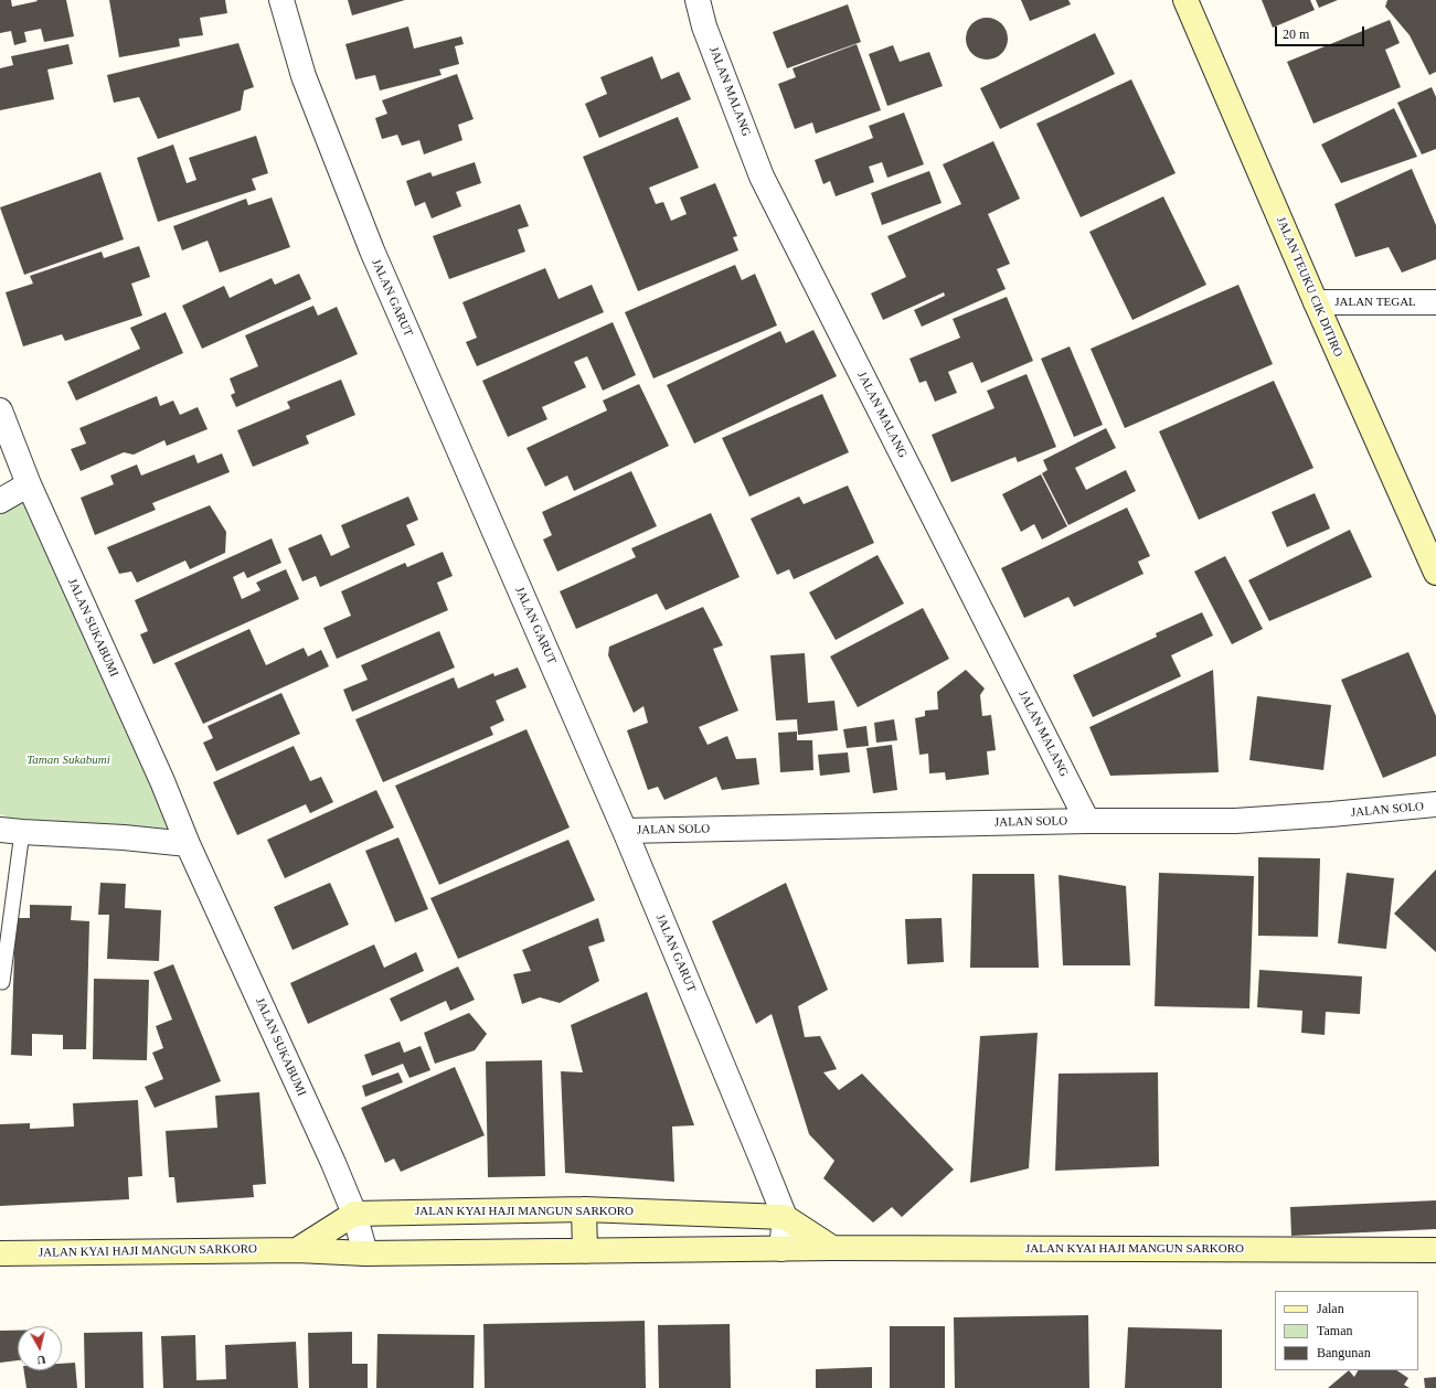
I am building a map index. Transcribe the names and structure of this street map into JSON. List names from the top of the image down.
{
  "streets": {
    "street": [
      "JALAN MALANG",
      "JALAN TEUKU CIK DITIRO",
      "JALAN GARUT",
      "JALAN TEGAL",
      "JALAN SUKABUMI",
      "JALAN SOLO",
      "JALAN KYAI HAJI MANGUN SARKORO"
    ]
  },
  "crossings": [
    ["JALAN MALANG", "JALAN SOLO"],
    ["JALAN TEUKU CIK DITIRO", "JALAN TEGAL"],
    ["JALAN GARUT", "JALAN SOLO"],
    ["JALAN GARUT", "JALAN KYAI HAJI MANGUN SARKORO"],
    ["JALAN SUKABUMI", "JALAN KYAI HAJI MANGUN SARKORO"]
  ],
  "parks": ["Taman Sukabumi"],
  "legend": ["Jalan", "Taman", "Bangunan"],
  "scale_bar": "20 m",
  "north": "bottom"
}
